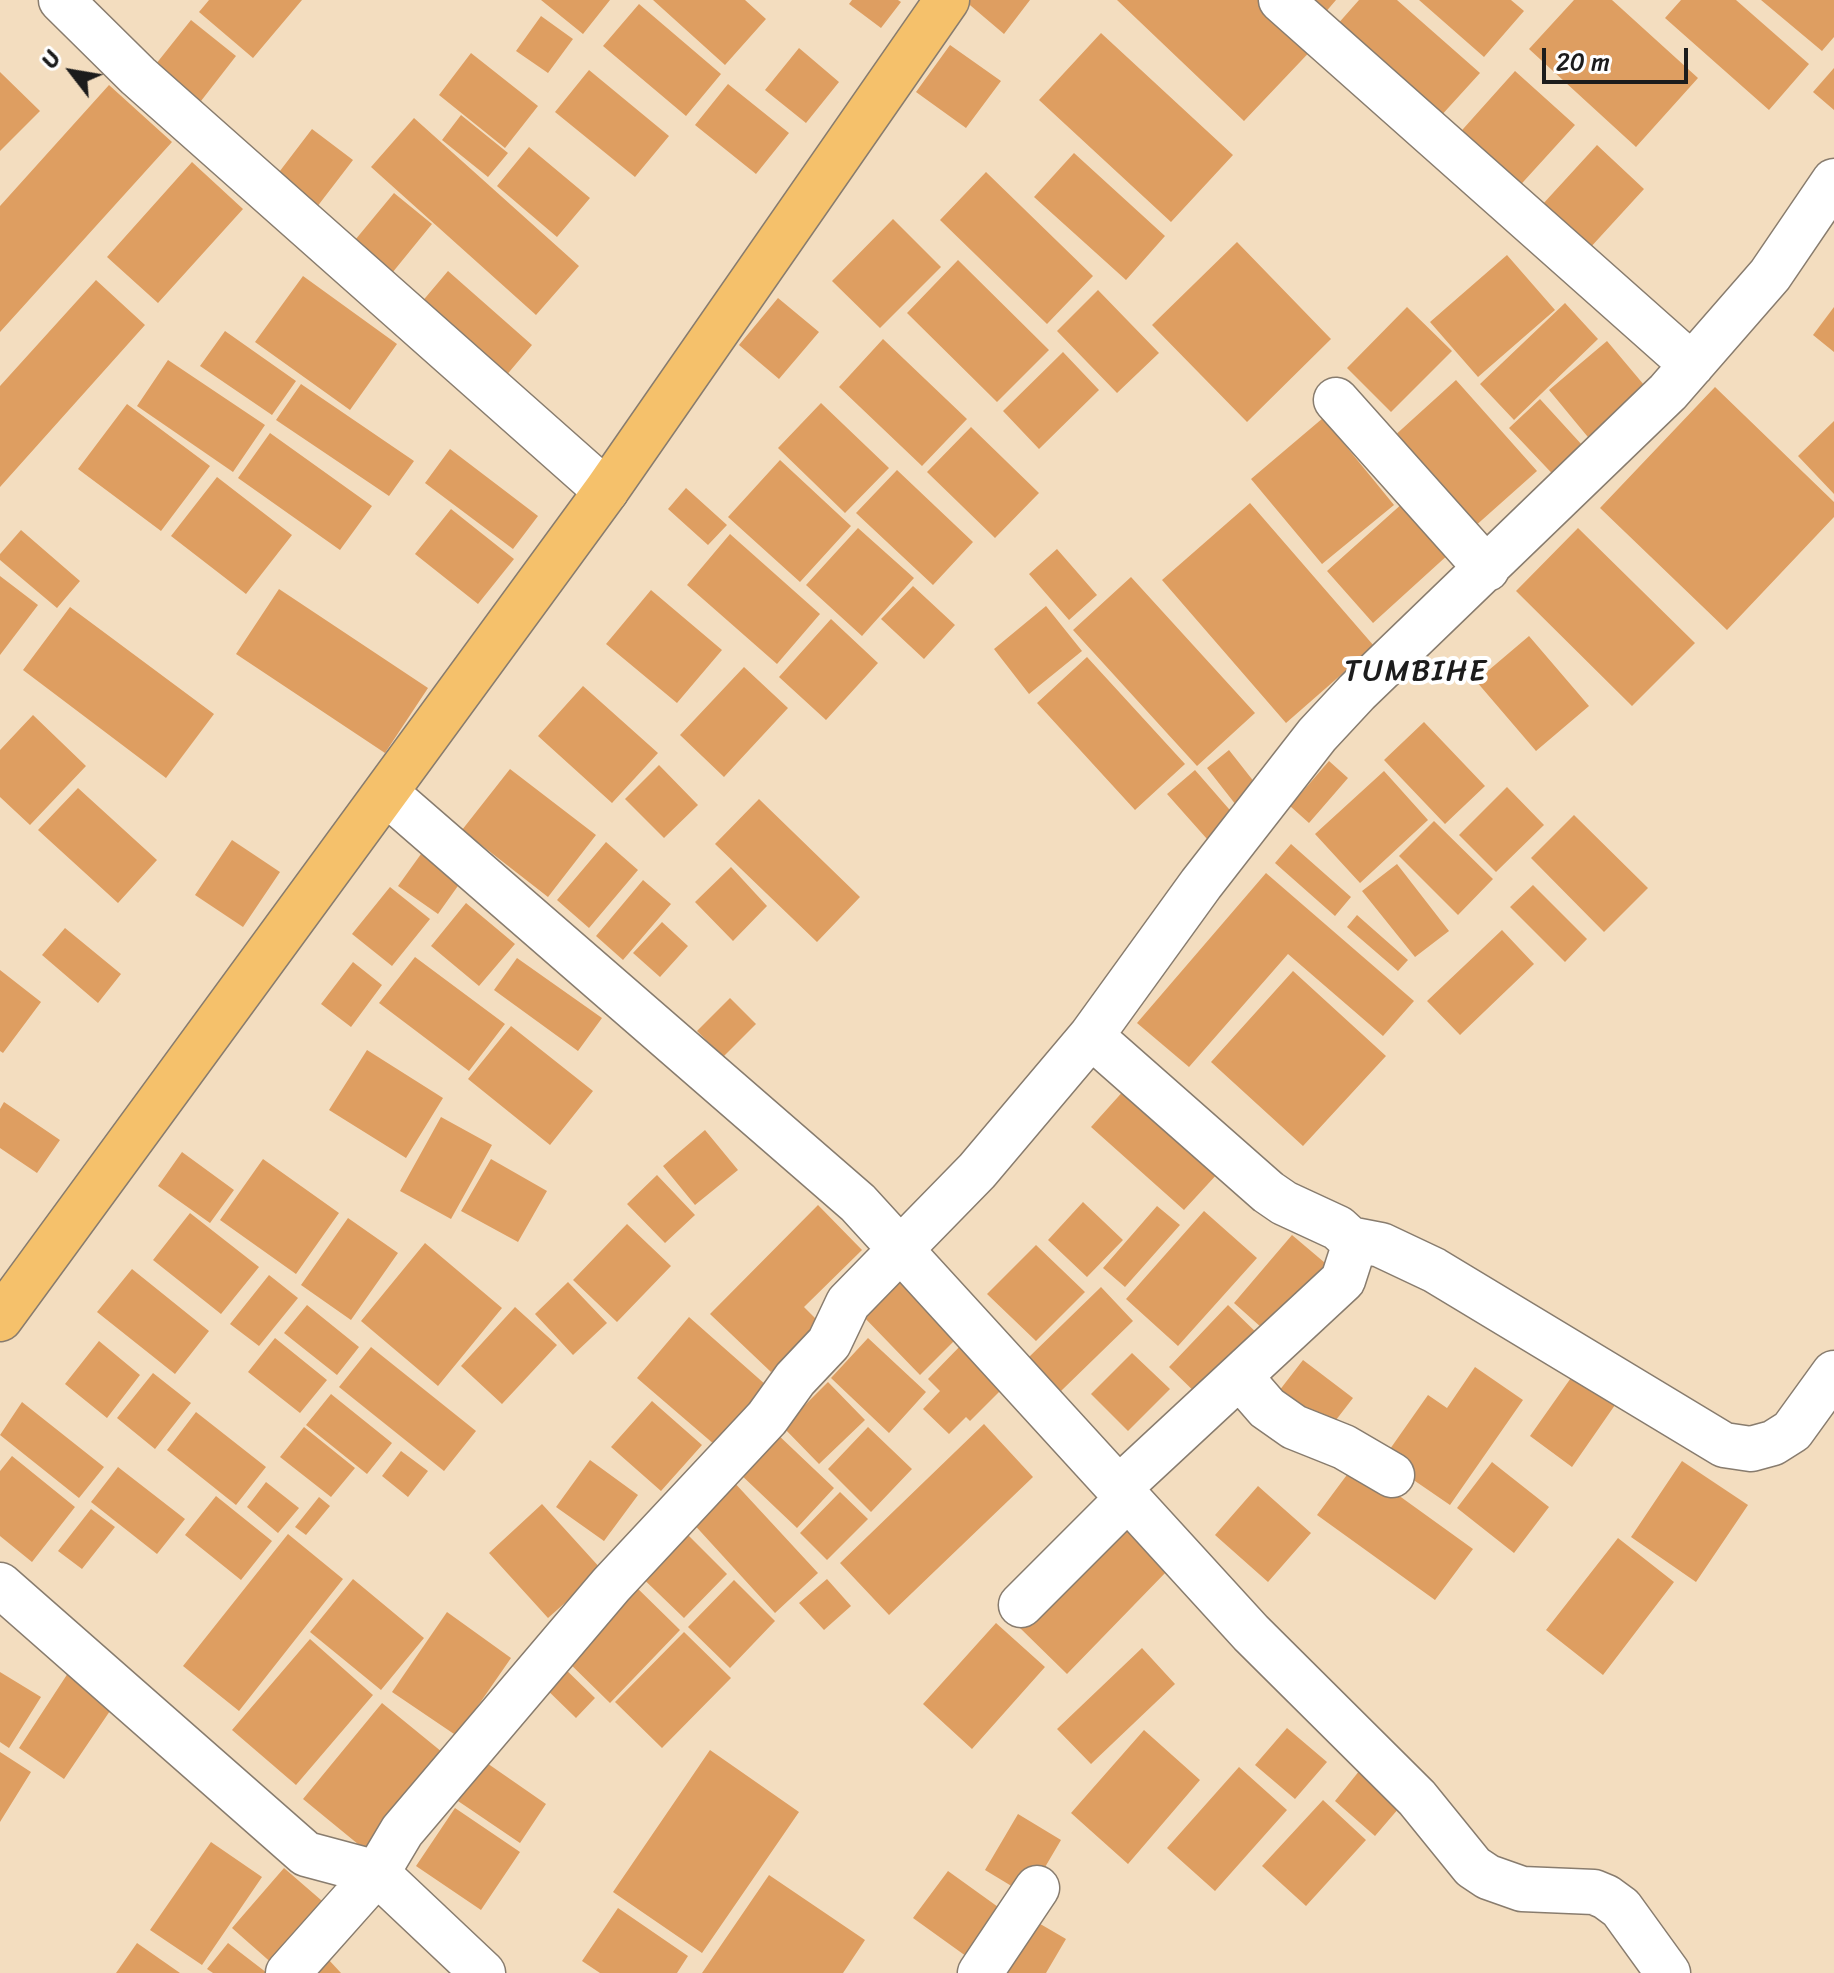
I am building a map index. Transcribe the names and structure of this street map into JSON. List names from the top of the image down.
{
  "districts": ["TUMBIHE"],
  "scale_bar": "20 m",
  "north": "top left"
}
